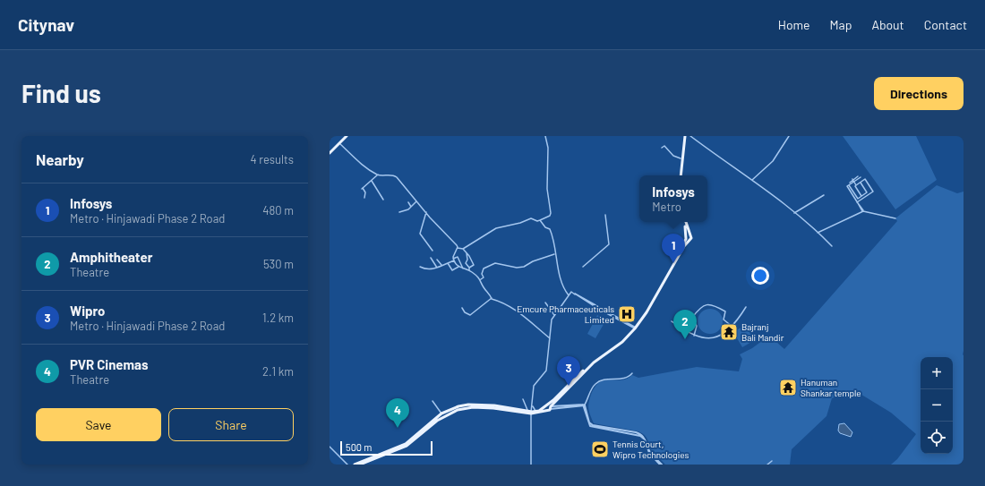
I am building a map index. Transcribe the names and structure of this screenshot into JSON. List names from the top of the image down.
{
  "places": {
    "hospital": ["Emcure Pharmaceuticals Limited"],
    "temple": ["Bajranj Bali Mandir", "Hanuman Shankar temple"],
    "sports": ["Tennis Court, Wipro Technologies"]
  },
  "scale_bar": "500 m",
  "page": {
    "header": "Citynav",
    "nav": [
      "Home",
      "Map",
      "About",
      "Contact"
    ],
    "buttons": [
      "Directions",
      ["Save", "Share"]
    ],
    "title": "Find us",
    "heading": ["Nearby", "4 results"],
    "popup": ["Infosys", "Metro"],
    "list": [
      {
        "mark": "1",
        "name": "Infosys",
        "note": "Metro · Hinjawadi Phase 2 Road",
        "value": "480 m"
      },
      {
        "mark": "2",
        "name": "Amphitheater",
        "note": "Theatre",
        "value": "530 m"
      },
      {
        "mark": "3",
        "name": "Wipro",
        "note": "Metro · Hinjawadi Phase 2 Road",
        "value": "1.2 km"
      },
      {
        "mark": "4",
        "name": "PVR Cinemas",
        "note": "Theatre",
        "value": "2.1 km"
      }
    ],
    "pins": [
      "1",
      "2",
      "3",
      "4"
    ],
    "map_buttons": ["+", "−"],
    "scale": "500 m"
  }
}
